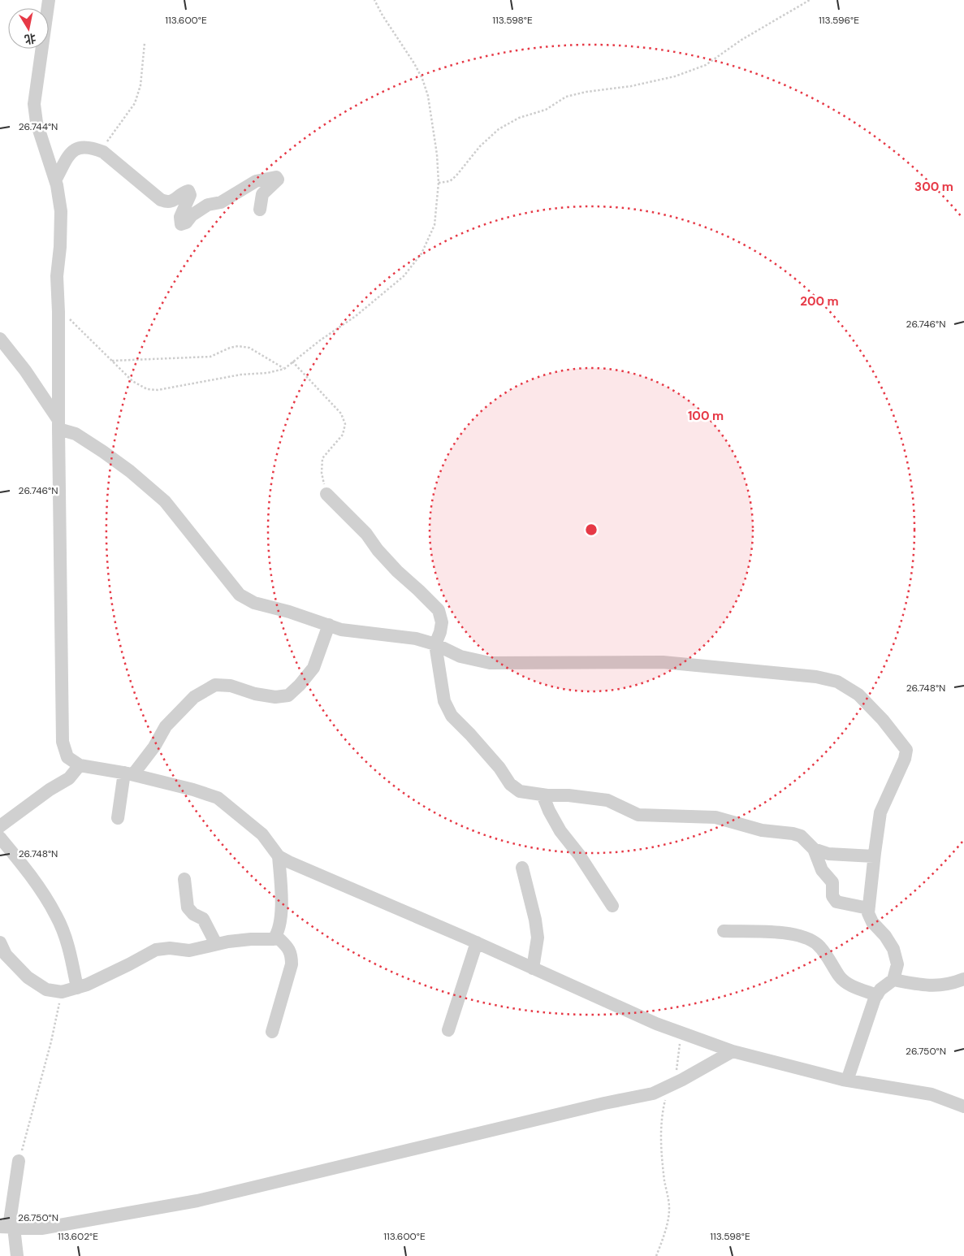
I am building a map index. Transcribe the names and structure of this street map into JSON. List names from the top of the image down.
{
  "north": "bottom",
  "coordinates": [
    "113.600°E",
    "113.598°E",
    "113.596°E",
    "26.744°N",
    "26.746°N",
    "26.748°N",
    "26.750°N",
    "113.602°E"
  ],
  "rings": ["300 m", "200 m", "100 m"]
}
